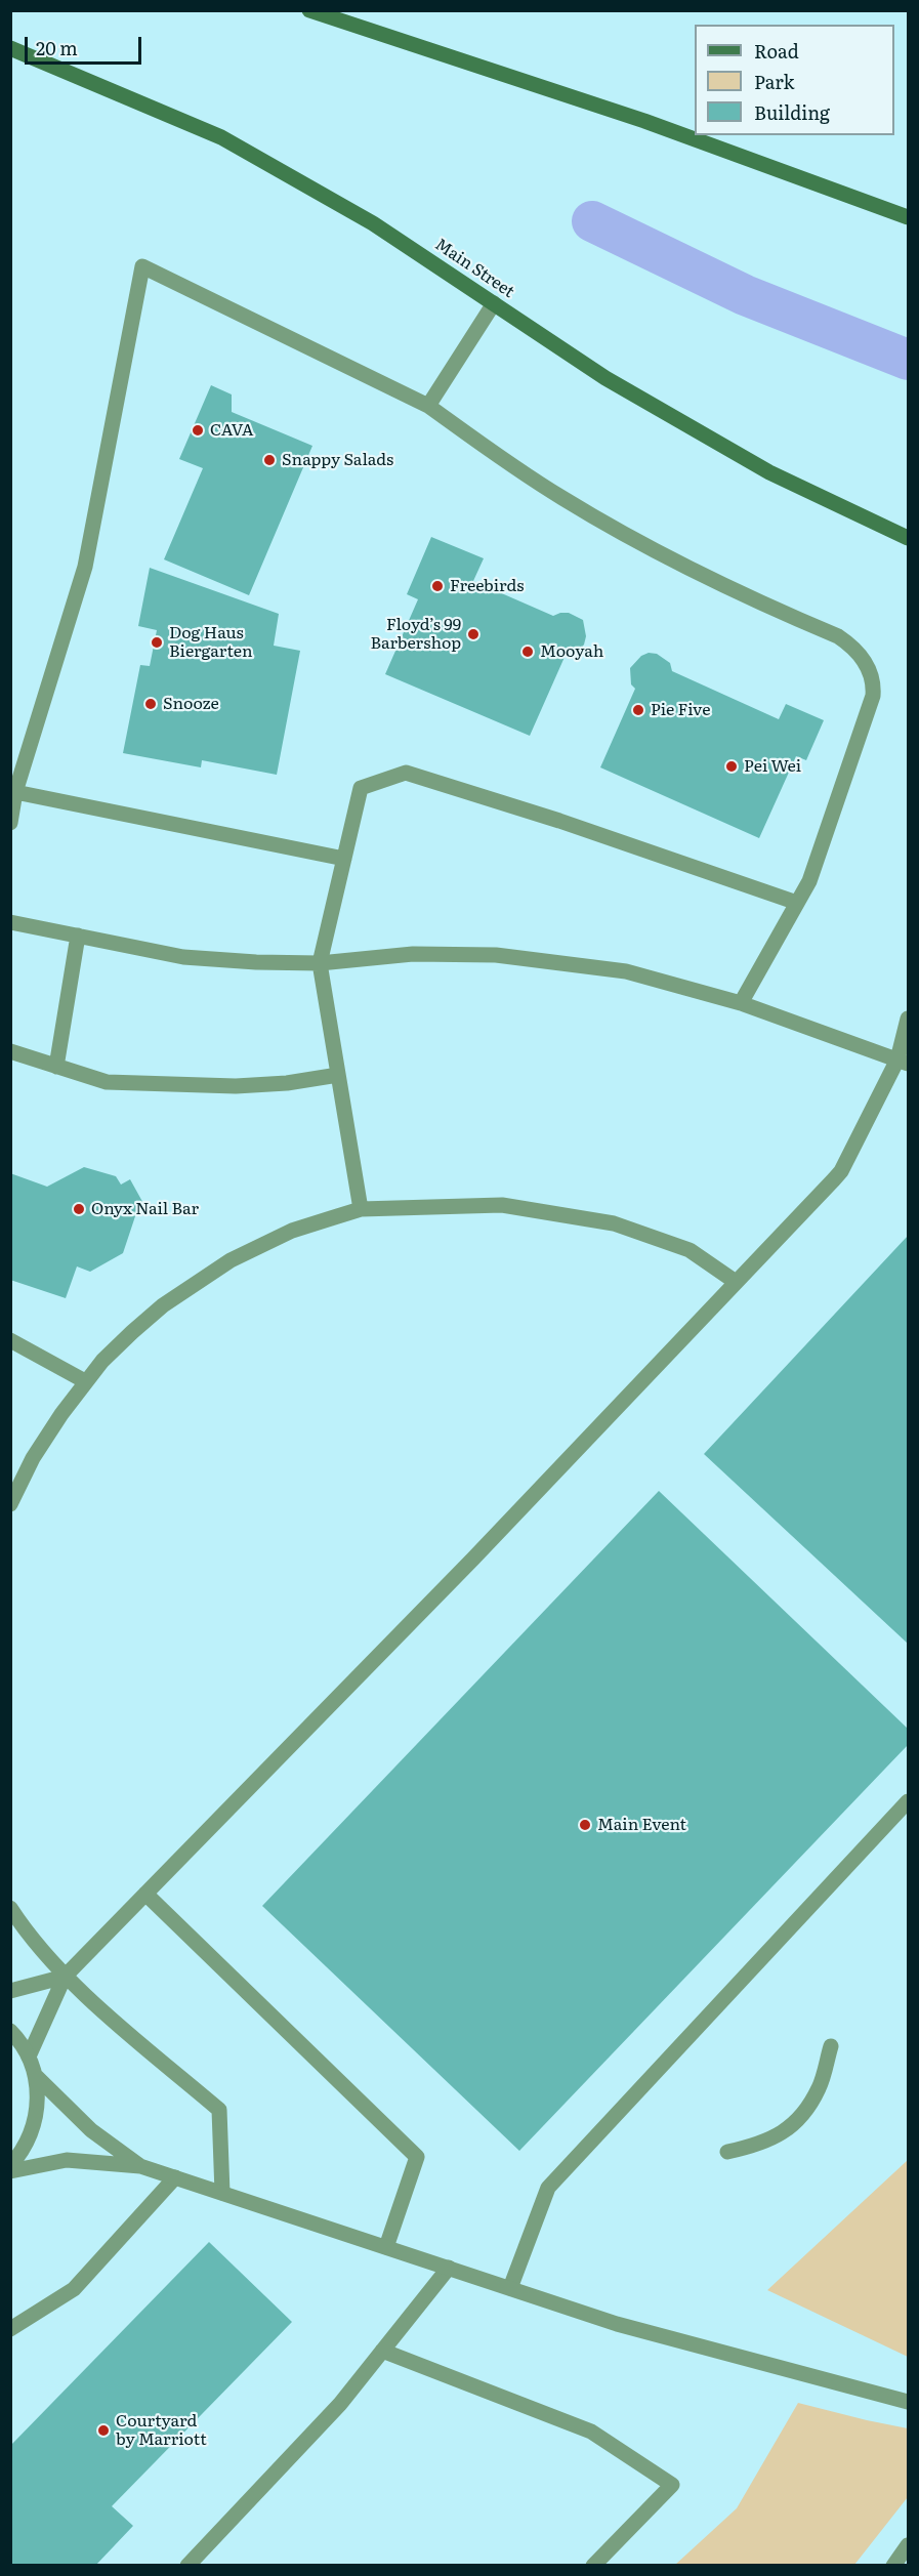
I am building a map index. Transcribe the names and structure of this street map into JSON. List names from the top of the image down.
{
  "streets": {
    "main road": ["Main Street"]
  },
  "places": [
    "CAVA",
    "Snappy Salads",
    "Freebirds",
    "Floyd’s 99 Barbershop",
    "Dog Haus Biergarten",
    "Mooyah",
    "Snooze",
    "Pie Five",
    "Pei Wei",
    "Onyx Nail Bar",
    "Main Event",
    "Courtyard by Marriott"
  ],
  "legend": ["Road", "Park", "Building"],
  "scale_bar": "20 m"
}
